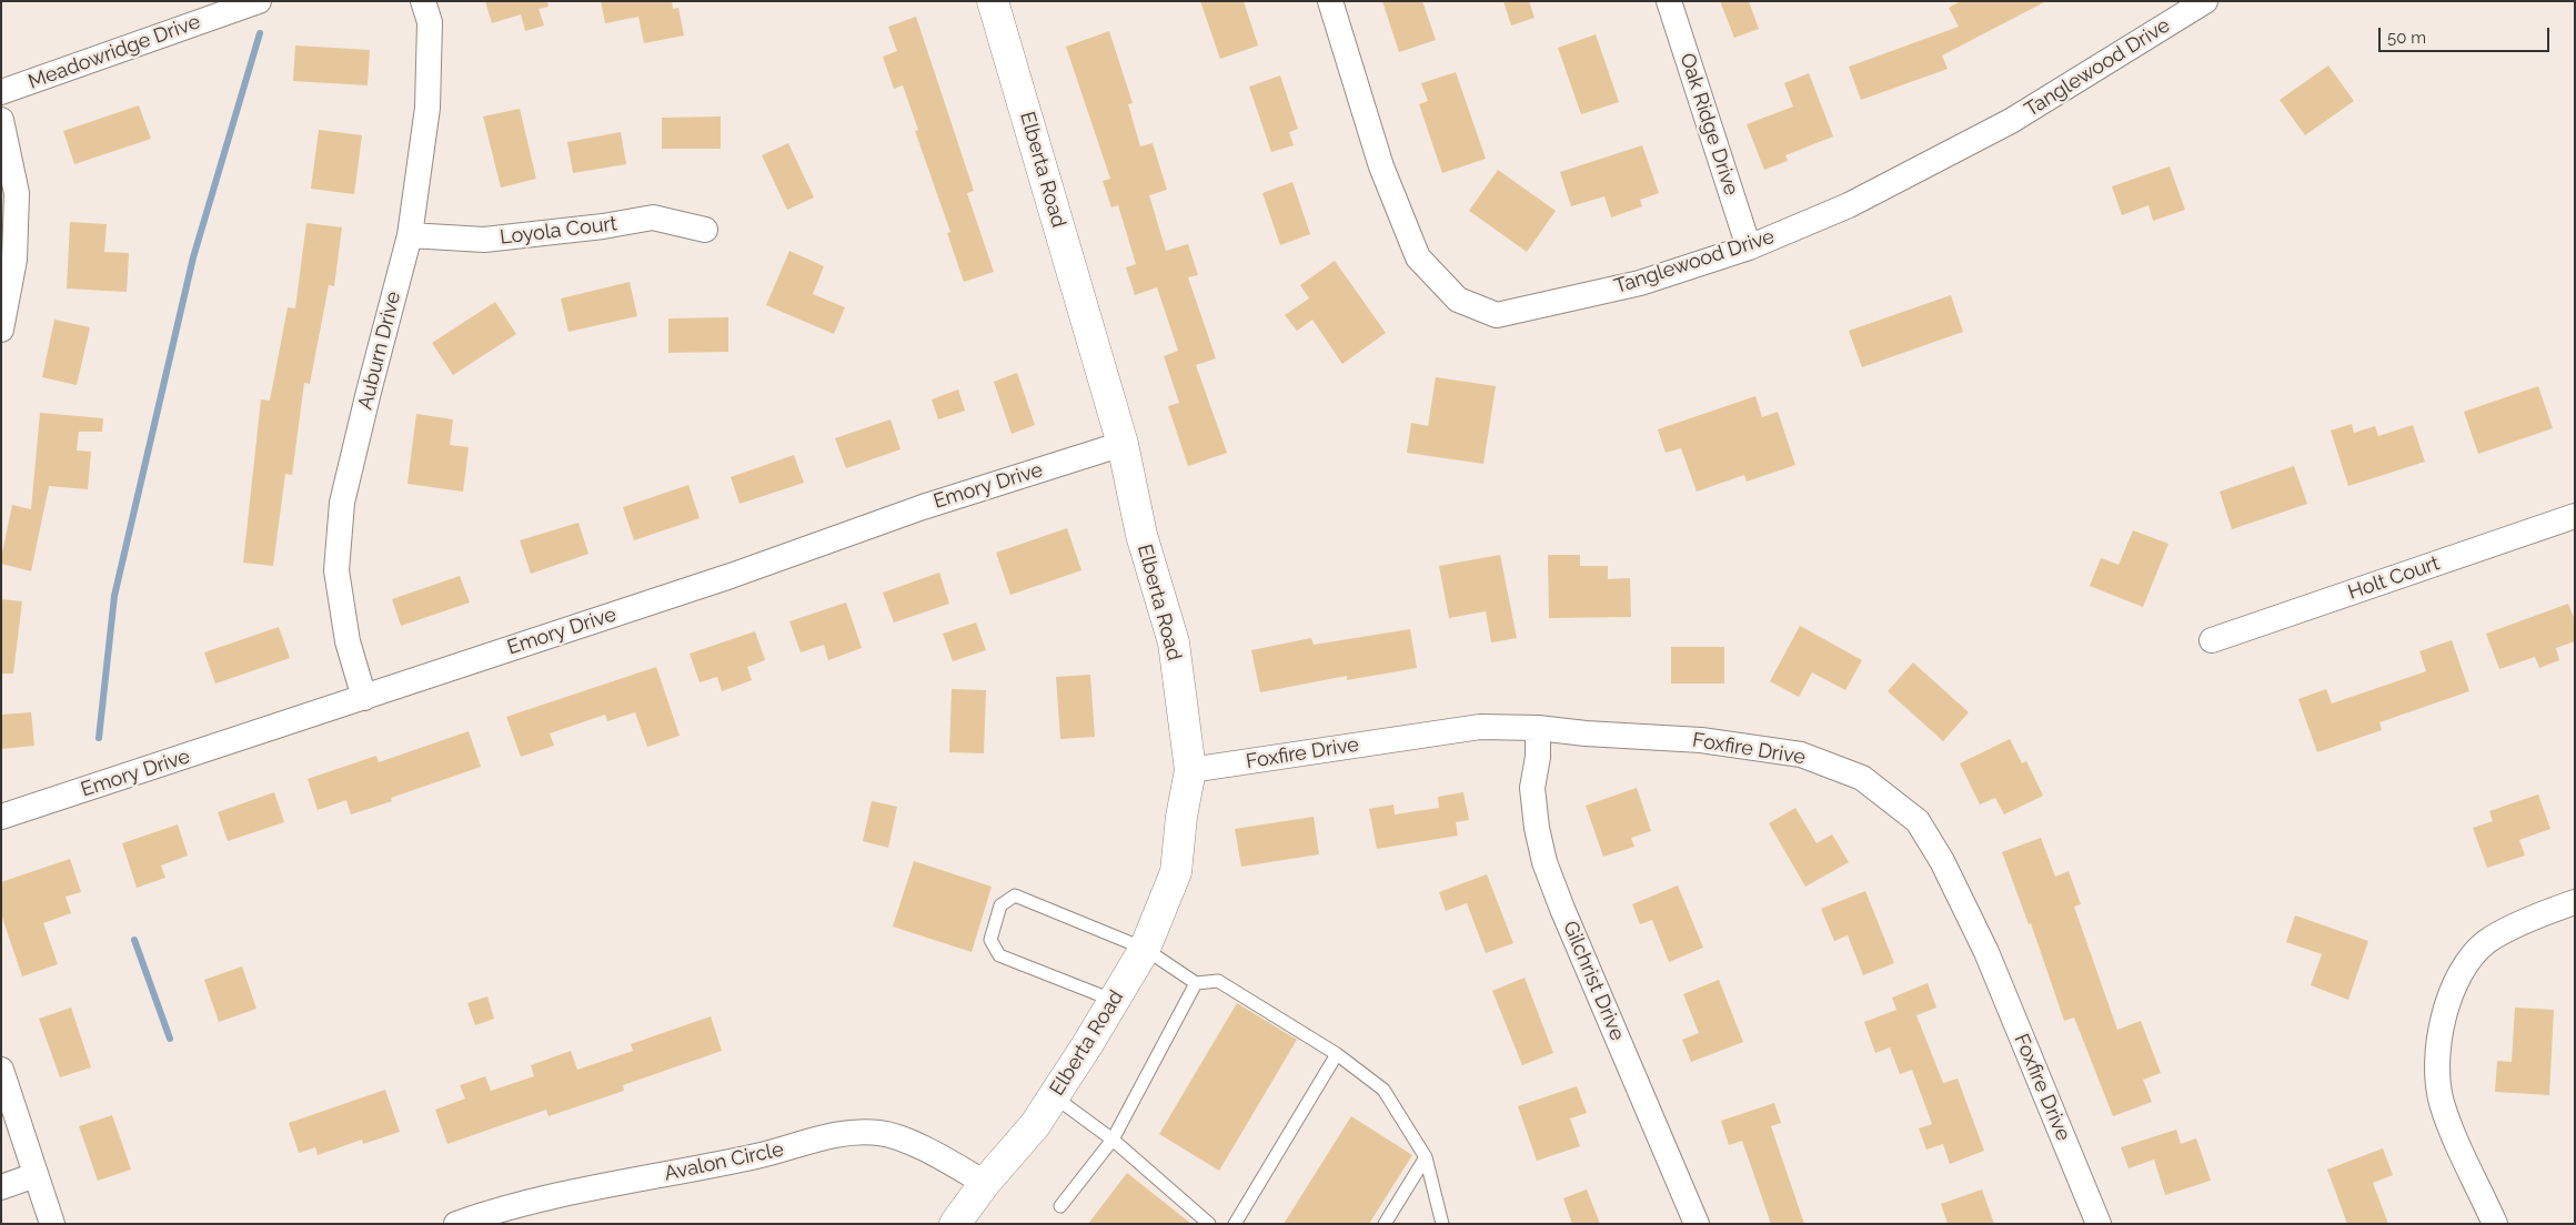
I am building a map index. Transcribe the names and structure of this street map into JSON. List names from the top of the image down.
{
  "streets": {
    "street": [
      "Meadowridge Drive",
      "Tanglewood Drive",
      "Oak Ridge Drive",
      "Elberta Road",
      "Loyola Court",
      "Auburn Drive",
      "Emory Drive",
      "Holt Court",
      "Foxfire Drive",
      "Gilchrist Drive",
      "Avalon Circle"
    ]
  },
  "crossings": [
    ["Tanglewood Drive", "Oak Ridge Drive"],
    ["Elberta Road", "Emory Drive"],
    ["Elberta Road", "Foxfire Drive"],
    ["Elberta Road", "Avalon Circle"],
    ["Loyola Court", "Auburn Drive"],
    ["Auburn Drive", "Emory Drive"],
    ["Foxfire Drive", "Gilchrist Drive"]
  ],
  "scale_bar": "50 m"
}
